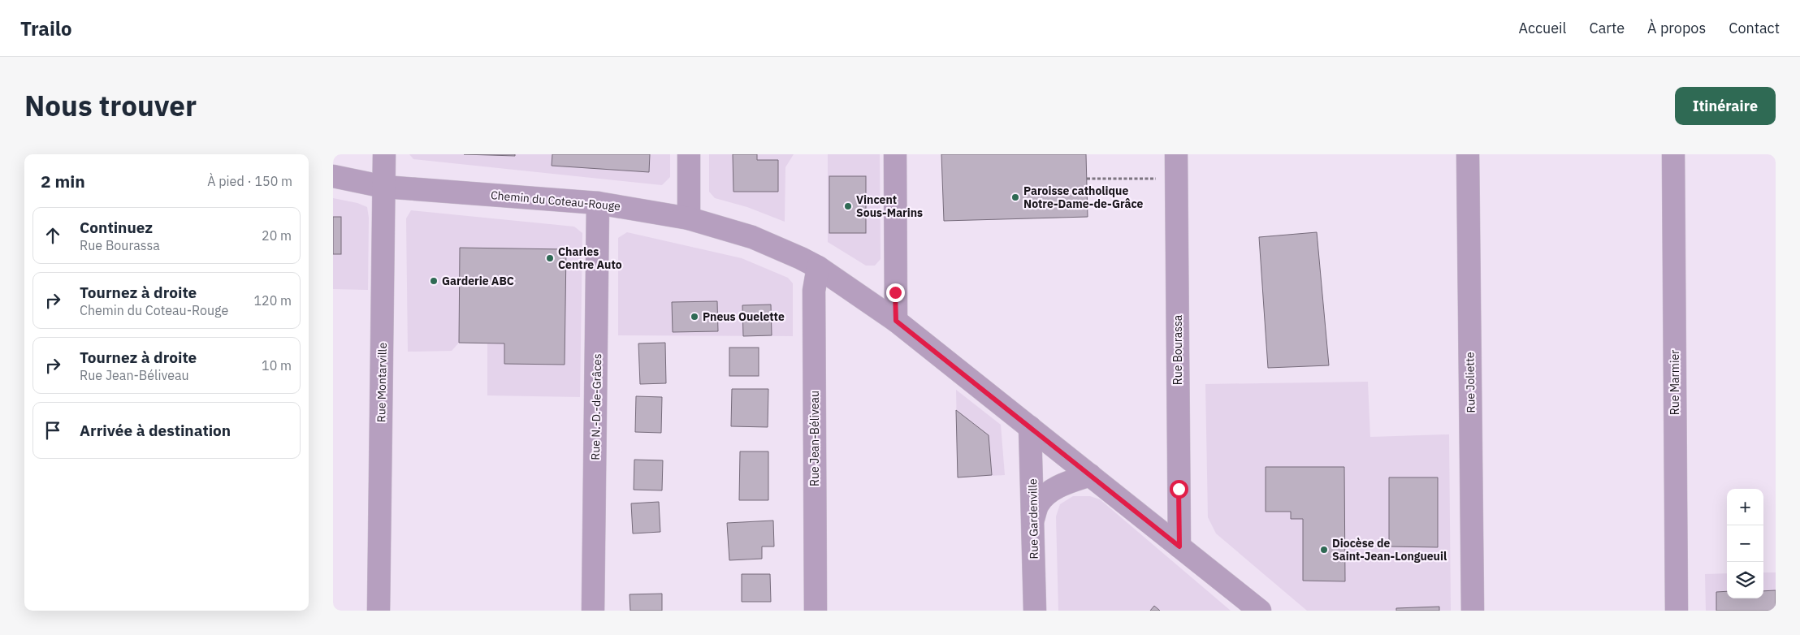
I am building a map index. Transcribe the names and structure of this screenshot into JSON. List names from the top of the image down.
{
  "streets": {
    "street": [
      "Chemin du Coteau-Rouge",
      "Rue Bourassa",
      "Rue Montarville",
      "Rue Joliette",
      "Rue Marmier",
      "Rue N.-D.-de-Grâces",
      "Rue Jean-Béliveau",
      "Rue Gardenville"
    ]
  },
  "crossings": [
    ["Chemin du Coteau-Rouge", "Rue Bourassa"],
    ["Chemin du Coteau-Rouge", "Rue Montarville"],
    ["Chemin du Coteau-Rouge", "Rue N.-D.-de-Grâces"],
    ["Chemin du Coteau-Rouge", "Rue Jean-Béliveau"],
    ["Chemin du Coteau-Rouge", "Rue Gardenville"]
  ],
  "places": [
    "Paroisse catholique Notre-Dame-de-Grâce",
    "Vincent Sous-Marins",
    "Charles Centre Auto",
    "Garderie ABC",
    "Pneus Ouelette",
    "Diocèse de Saint-Jean-Longueuil"
  ],
  "page": {
    "header": "Trailo",
    "nav": [
      "Accueil",
      "Carte",
      "À propos",
      "Contact"
    ],
    "title": "Nous trouver",
    "buttons": "Itinéraire",
    "heading": ["2 min", "À pied · 150 m"],
    "list": [
      ["Continuez", "Rue Bourassa", "20 m"],
      ["Tournez à droite", "Chemin du Coteau-Rouge", "120 m"],
      ["Tournez à droite", "Rue Jean-Béliveau", "10 m"],
      "Arrivée à destination"
    ],
    "map_buttons": ["+", "−"]
  }
}
